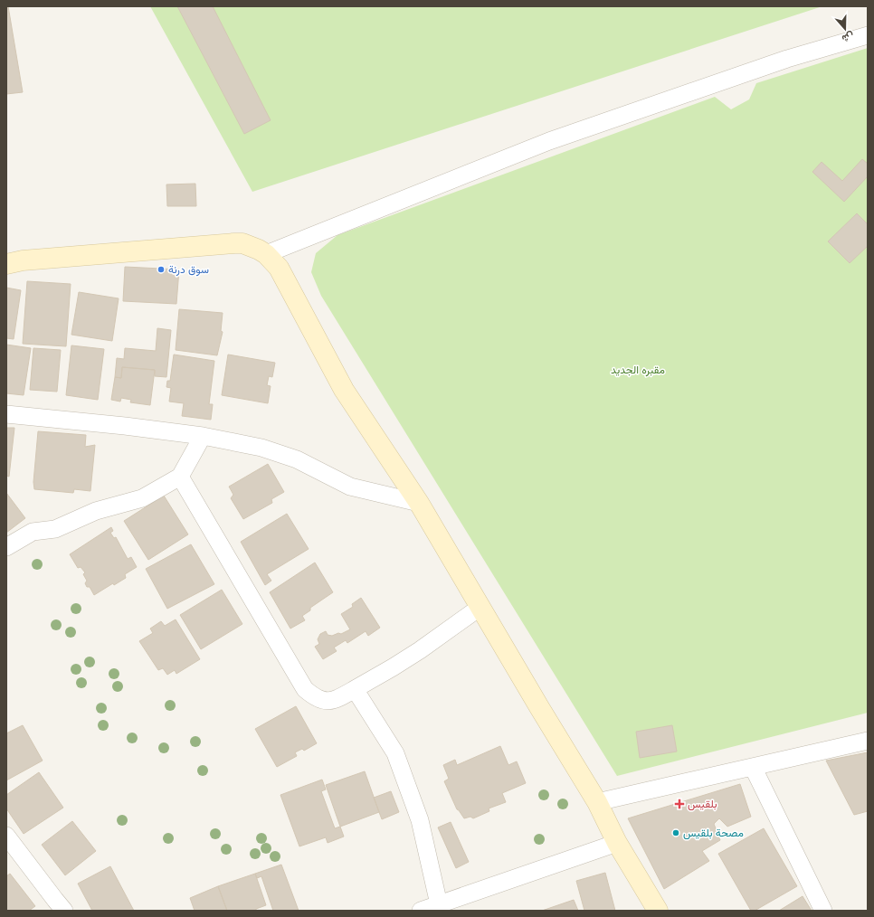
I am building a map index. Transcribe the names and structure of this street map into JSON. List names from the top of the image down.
{
  "parks": ["مقبره الجديد"],
  "places": {
    "other": ["سوق درنة", "مصحة بلقيس"],
    "health": ["بلقيس"]
  },
  "north": "bottom"
}
